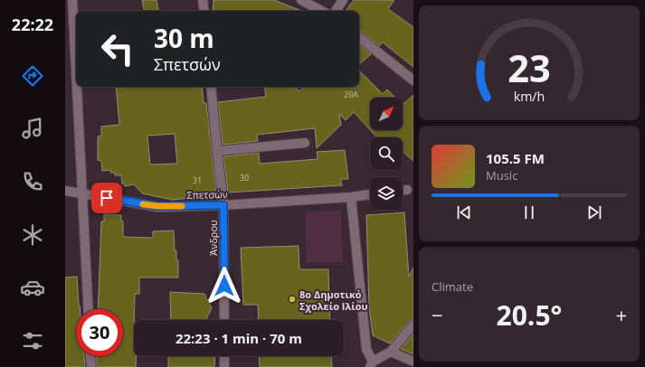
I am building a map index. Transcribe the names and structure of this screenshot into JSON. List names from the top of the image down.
{
  "streets": {
    "street": ["Σπετσών", "Άνδρου"]
  },
  "crossings": [
    ["Σπετσών", "Άνδρου"]
  ],
  "places": ["8ο Δημοτικό Σχολείο Ιλίου"],
  "house_numbers": ["29Α", "30", "31"],
  "north": "top right",
  "page": {
    "tabs": "22:22",
    "turn": ["30 m", "Σπετσών"],
    "song": ["105.5 FM", "Music"],
    "tile": "Climate",
    "heat": ["−", "20.5°", "+"],
    "limit": "30",
    "trip": "22:23 · 1 min · 70 m",
    "gauge": ["23", "km/h"]
  }
}
